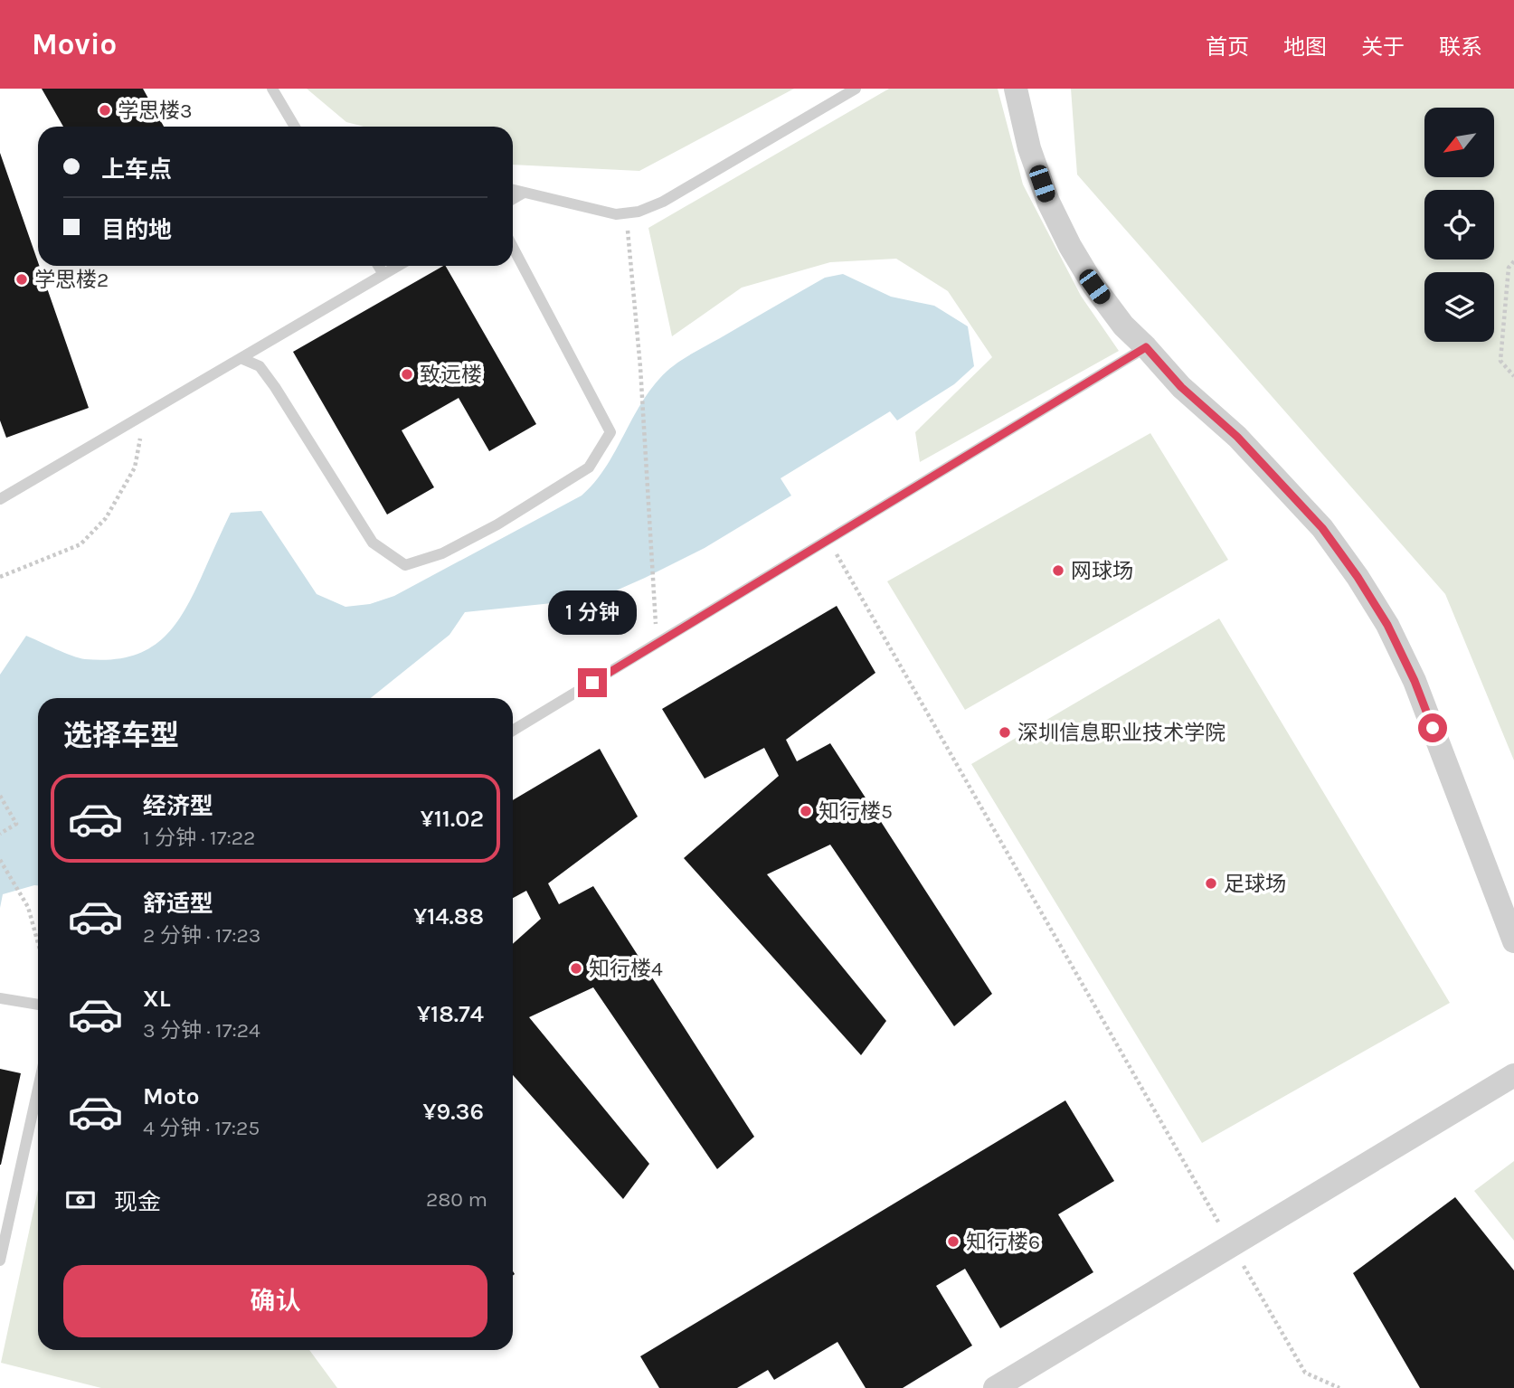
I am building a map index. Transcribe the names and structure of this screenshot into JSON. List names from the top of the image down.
{
  "places": [
    "学思楼3",
    "学思楼2",
    "致远楼",
    "网球场",
    "深圳信息职业技术学院",
    "知行楼5",
    "足球场",
    "知行楼4",
    "知行楼6"
  ],
  "north": "bottom left",
  "page": {
    "header": "Movio",
    "nav": [
      "首页",
      "地图",
      "关于",
      "联系"
    ],
    "banner": ["上车点", "目的地"],
    "bubble": "1 分钟",
    "heading": "选择车型",
    "list": [
      {
        "name": "经济型",
        "note": "1 分钟 · 17:22",
        "value": "¥11.02"
      },
      {
        "name": "舒适型",
        "note": "2 分钟 · 17:23",
        "value": "¥14.88"
      },
      {
        "name": "XL",
        "note": "3 分钟 · 17:24",
        "value": "¥18.74"
      },
      {
        "name": "Moto",
        "note": "4 分钟 · 17:25",
        "value": "¥9.36"
      }
    ],
    "pay": ["现金", "280 m"],
    "buttons": "确认"
  }
}
